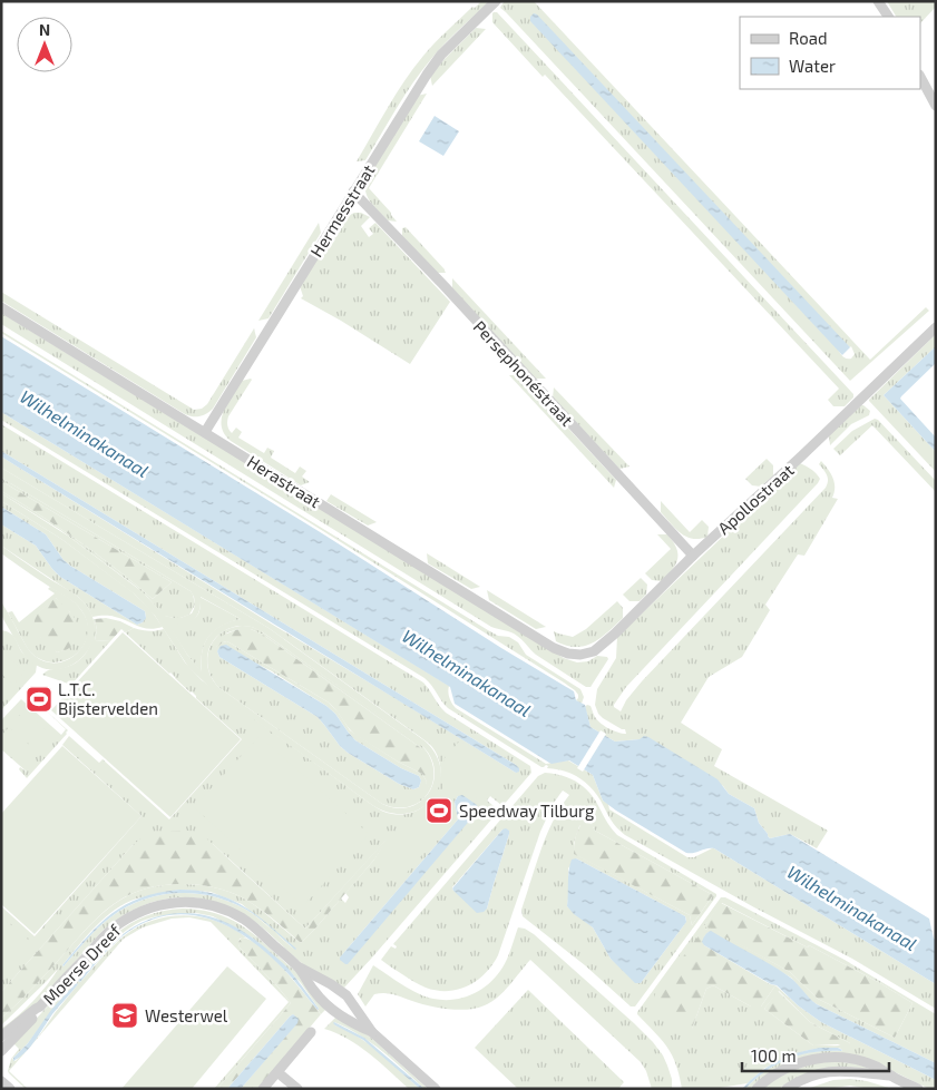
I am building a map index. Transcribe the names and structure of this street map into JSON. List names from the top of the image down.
{
  "streets": {
    "street": [
      "Hermesstraat",
      "Persephonéstraat",
      "Herastraat",
      "Apollostraat",
      "Moerse Dreef"
    ]
  },
  "crossings": [
    ["Hermesstraat", "Persephonéstraat"],
    ["Hermesstraat", "Herastraat"],
    ["Persephonéstraat", "Apollostraat"],
    ["Herastraat", "Apollostraat"]
  ],
  "water": ["Wilhelminakanaal"],
  "places": {
    "sports": ["L.T.C. Bijstervelden", "Speedway Tilburg"],
    "school or university": ["Westerwel"]
  },
  "legend": ["Road", "Water"],
  "scale_bar": "100 m",
  "north": "top"
}
